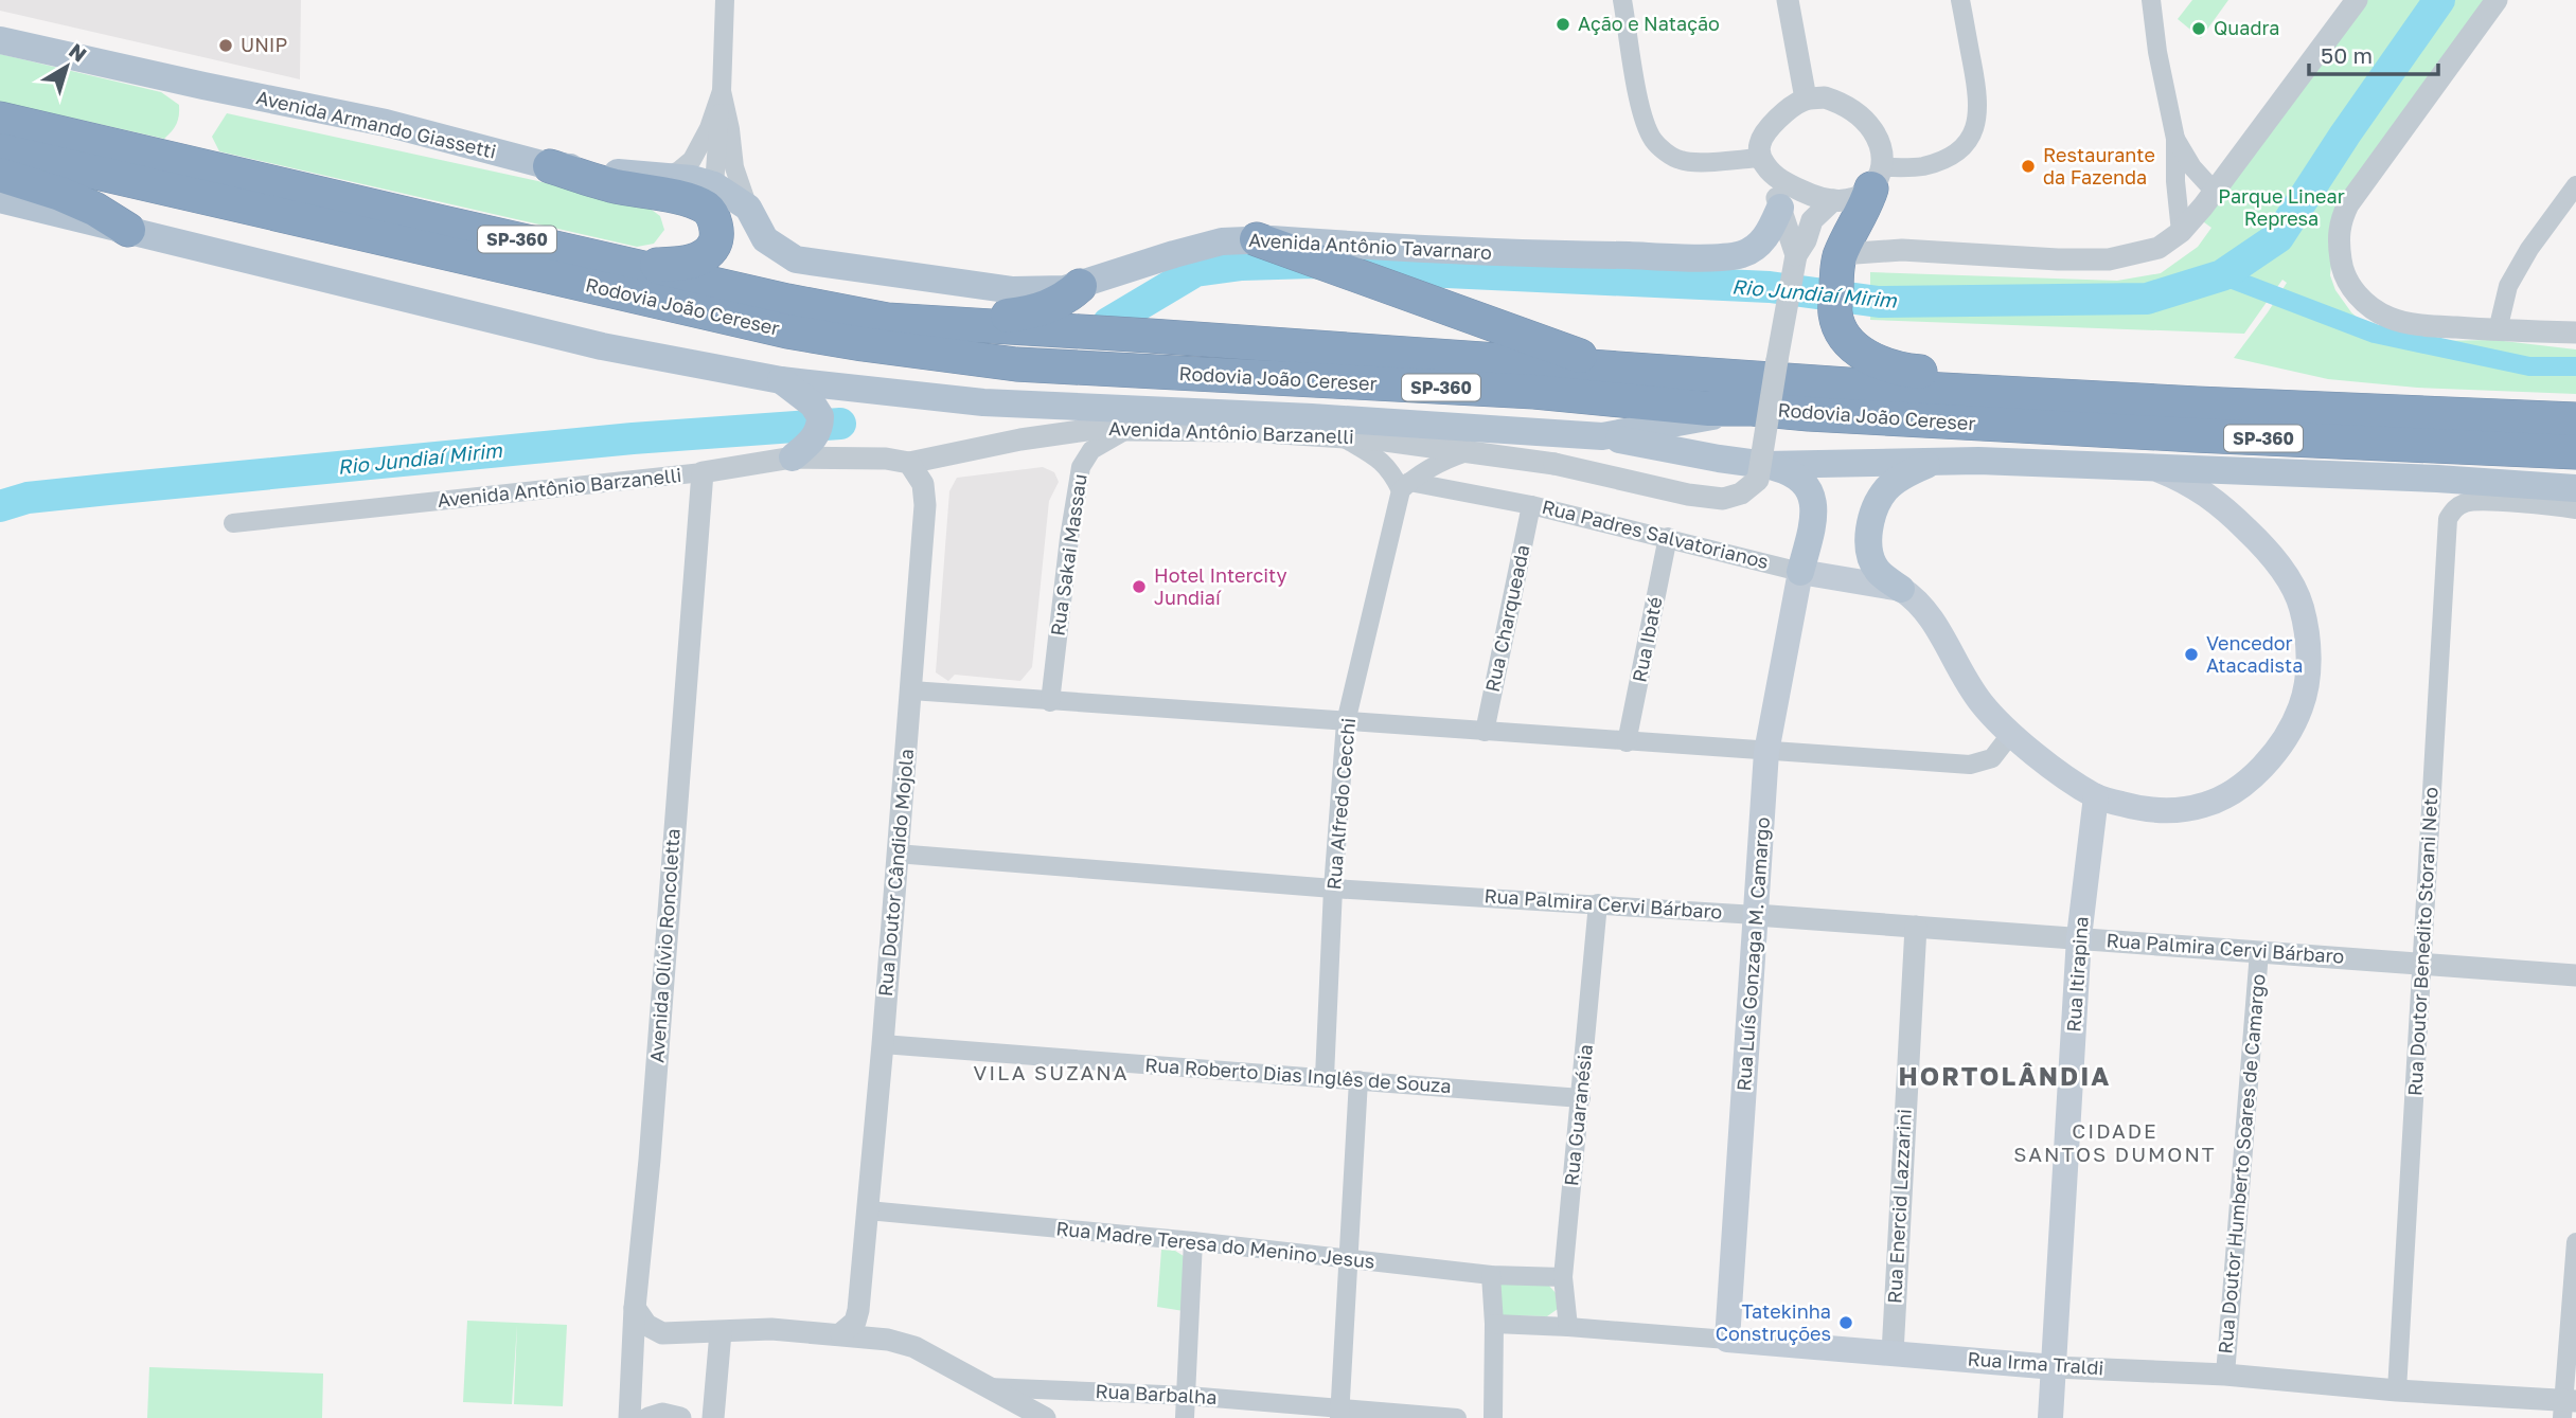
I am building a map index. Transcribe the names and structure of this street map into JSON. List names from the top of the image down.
{
  "streets": {
    "highway": ["SP-360", "Rodovia João Cereser"],
    "main road": [
      "Avenida Armando Giassetti",
      "Avenida Antônio Tavarnaro",
      "Rua Padres Salvatorianos",
      "Rua Luís Gonzaga M. Camargo",
      "Rua Itirapina",
      "Rua Irma Traldi"
    ],
    "street": [
      "Avenida Antônio Barzanelli",
      "Rua Sakai Massau",
      "Rua Charqueada",
      "Rua Ibaté",
      "Rua Alfredo Cecchi",
      "Rua Doutor Cândido Mojola",
      "Rua Palmira Cervi Bárbaro",
      "Rua Doutor Benedito Storani Neto",
      "Avenida Olívio Roncoletta",
      "Rua Roberto Dias Inglês de Souza",
      "Rua Guaranésia",
      "Rua Doutor Humberto Soares de Camargo",
      "Rua Enercid Lazzarini",
      "Rua Madre Teresa do Menino Jesus",
      "Rua Barbalha"
    ]
  },
  "crossings": [
    ["Avenida Armando Giassetti", "Avenida Antônio Tavarnaro"],
    ["Avenida Antônio Barzanelli", "Rua Sakai Massau"],
    ["Avenida Antônio Barzanelli", "Rua Doutor Cândido Mojola"],
    ["Avenida Antônio Barzanelli", "Avenida Olívio Roncoletta"],
    ["Rua Padres Salvatorianos", "Rua Charqueada"],
    ["Rua Padres Salvatorianos", "Rua Ibaté"],
    ["Rua Padres Salvatorianos", "Rua Alfredo Cecchi"],
    ["Rua Padres Salvatorianos", "Rua Luís Gonzaga M. Camargo"],
    ["Rua Alfredo Cecchi", "Rua Palmira Cervi Bárbaro"],
    ["Rua Alfredo Cecchi", "Rua Roberto Dias Inglês de Souza"],
    ["Rua Doutor Cândido Mojola", "Rua Palmira Cervi Bárbaro"],
    ["Rua Doutor Cândido Mojola", "Rua Roberto Dias Inglês de Souza"],
    ["Rua Doutor Cândido Mojola", "Rua Madre Teresa do Menino Jesus"],
    ["Rua Palmira Cervi Bárbaro", "Rua Doutor Benedito Storani Neto"],
    ["Rua Palmira Cervi Bárbaro", "Rua Luís Gonzaga M. Camargo"],
    ["Rua Palmira Cervi Bárbaro", "Rua Itirapina"],
    ["Rua Palmira Cervi Bárbaro", "Rua Guaranésia"],
    ["Rua Palmira Cervi Bárbaro", "Rua Doutor Humberto Soares de Camargo"],
    ["Rua Palmira Cervi Bárbaro", "Rua Enercid Lazzarini"],
    ["Rua Doutor Benedito Storani Neto", "Rua Irma Traldi"],
    ["Rua Luís Gonzaga M. Camargo", "Rua Irma Traldi"],
    ["Rua Itirapina", "Rua Irma Traldi"],
    ["Rua Roberto Dias Inglês de Souza", "Rua Guaranésia"],
    ["Rua Guaranésia", "Rua Madre Teresa do Menino Jesus"],
    ["Rua Guaranésia", "Rua Irma Traldi"],
    ["Rua Doutor Humberto Soares de Camargo", "Rua Irma Traldi"],
    ["Rua Enercid Lazzarini", "Rua Irma Traldi"]
  ],
  "districts": ["VILA SUZANA", "HORTOLÂNDIA", "CIDADE SANTOS DUMONT"],
  "water": ["Rio Jundiaí Mirim"],
  "parks": ["Parque Linear Represa"],
  "places": [
    "Ação e Natação",
    "Quadra",
    "UNIP",
    "Restaurante da Fazenda",
    "Hotel Intercity Jundiaí",
    "Vencedor Atacadista",
    "Tatekinha Construções"
  ],
  "scale_bar": "50 m",
  "north": "top right"
}
